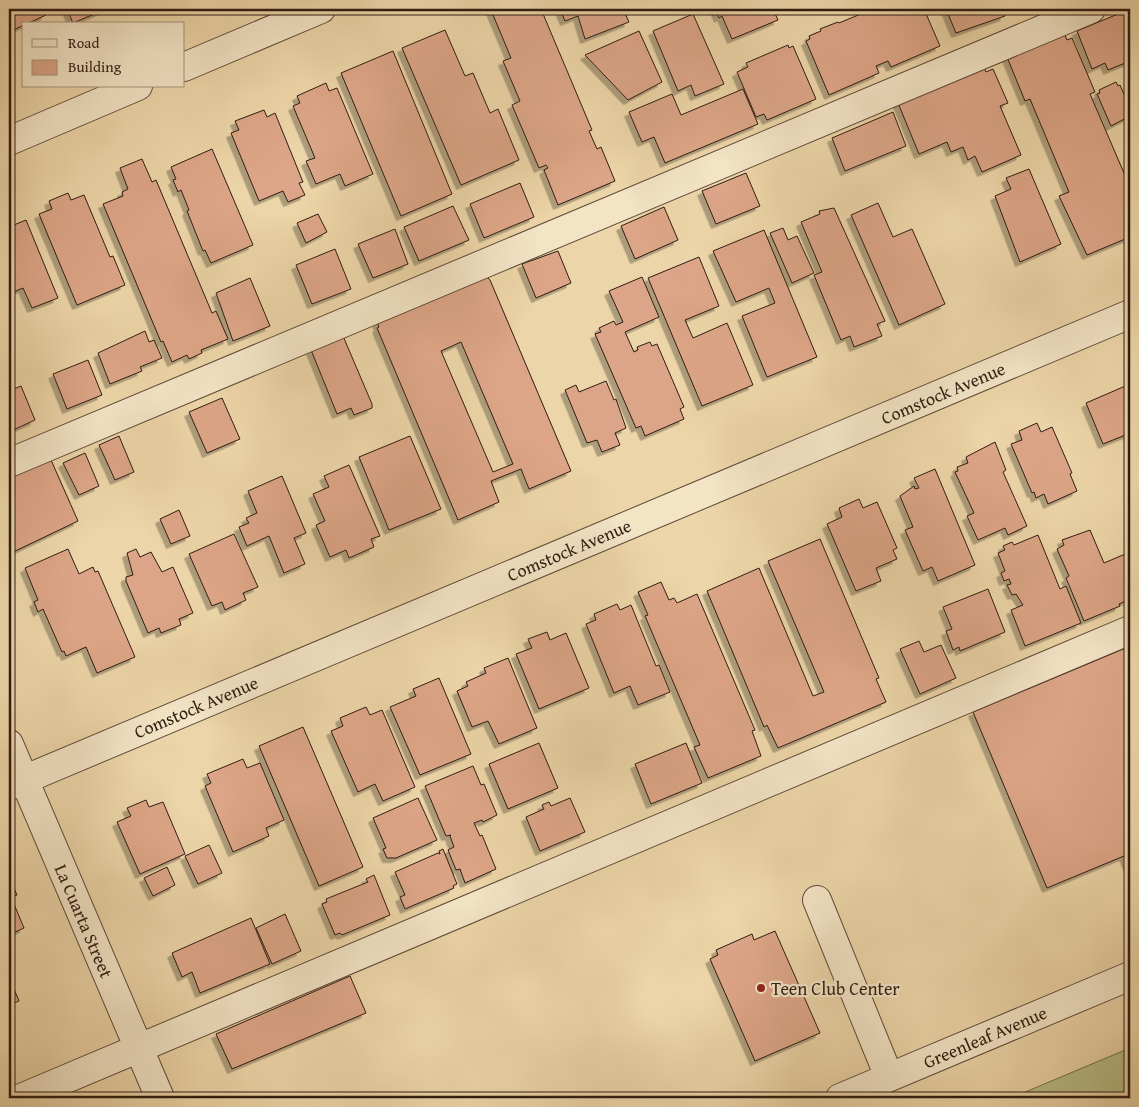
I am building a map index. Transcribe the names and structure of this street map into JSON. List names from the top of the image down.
{
  "streets": {
    "street": ["Comstock Avenue", "La Cuarta Street", "Greenleaf Avenue"]
  },
  "crossings": [
    ["Comstock Avenue", "La Cuarta Street"]
  ],
  "places": ["Teen Club Center"],
  "legend": ["Road", "Building"]
}
